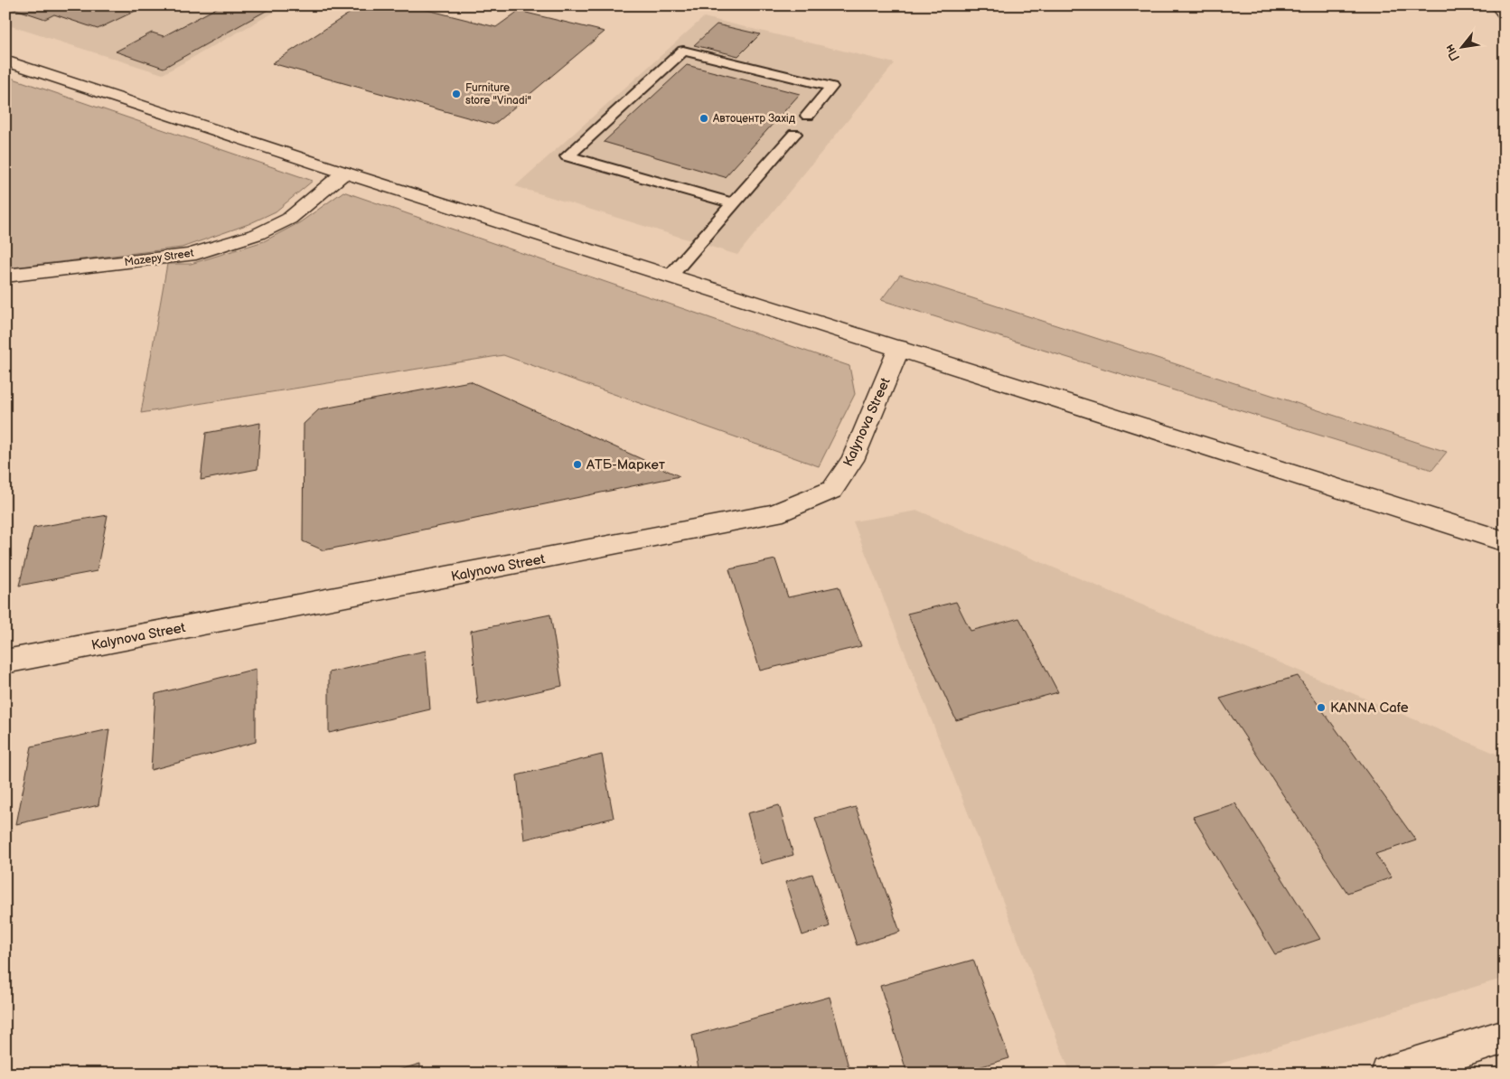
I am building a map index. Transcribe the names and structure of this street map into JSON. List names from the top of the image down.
{
  "streets": {
    "main road": ["Mazepy Street", "Kalynova Street"]
  },
  "places": [
    "Furniture store \"Vinadi\"",
    "Автоцентр Захід",
    "АТБ-Маркет",
    "KANNA Cafe"
  ],
  "north": "bottom left"
}
